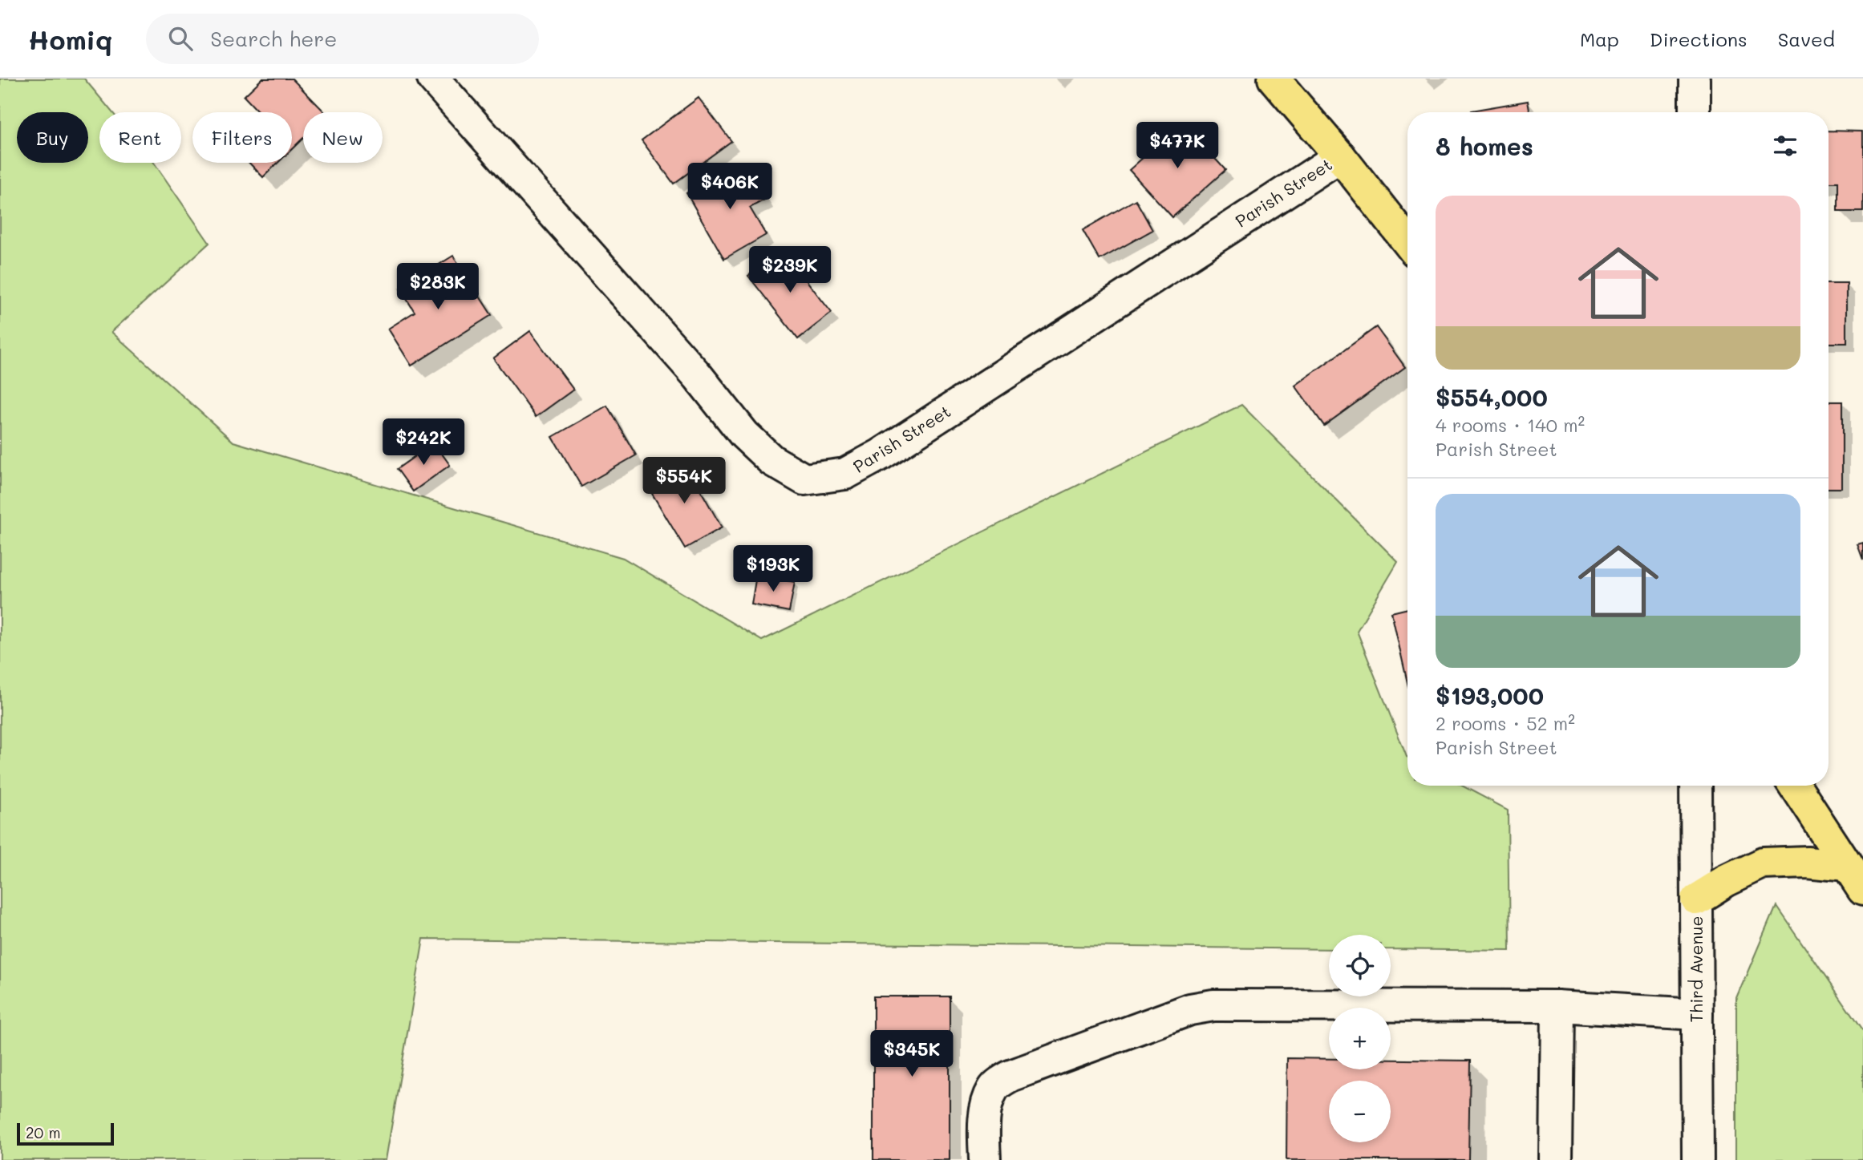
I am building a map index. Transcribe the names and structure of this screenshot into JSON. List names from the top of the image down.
{
  "streets": {
    "street": ["Parish Street", "Third Avenue"]
  },
  "scale_bar": "20 m",
  "page": {
    "header": "Homiq",
    "search": "Search here",
    "nav": ["Map", "Directions", "Saved"],
    "chip": [
      "Buy",
      "Rent",
      "Filters",
      "New"
    ],
    "heading": "8 homes",
    "price": [
      "$477K",
      "$406K",
      "$239K",
      "$283K",
      "$242K",
      "$554K",
      "$193K",
      "$345K"
    ],
    "list": [
      {
        "name": "$554,000",
        "note": "4 rooms · 140 m² · Parish Street"
      },
      {
        "name": "$193,000",
        "note": "2 rooms · 52 m² · Parish Street"
      }
    ],
    "map_buttons": ["+", "−"],
    "scale": "20 m"
  }
}
